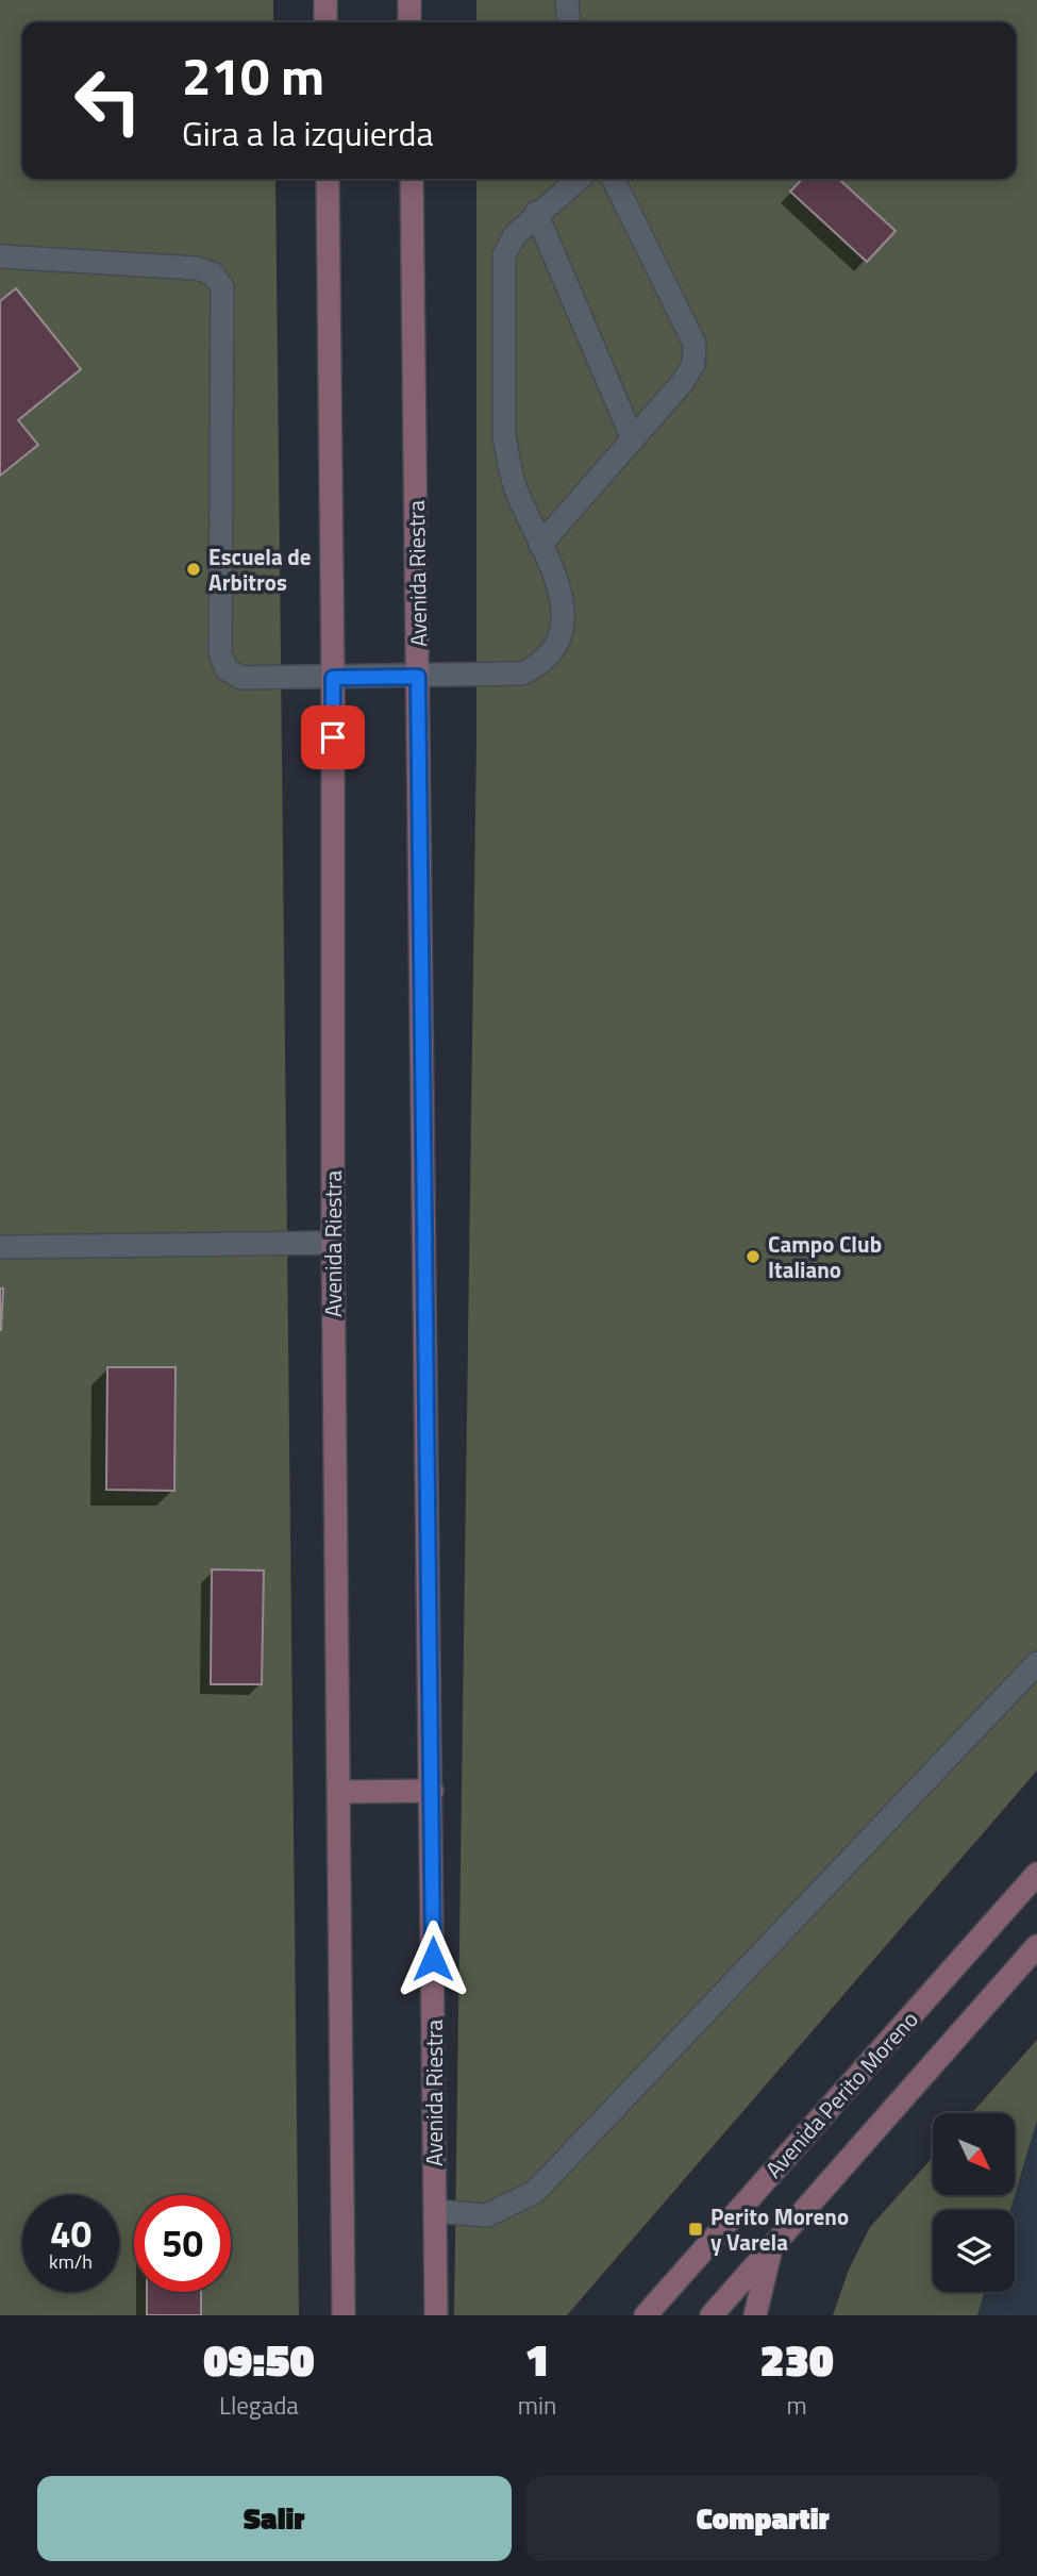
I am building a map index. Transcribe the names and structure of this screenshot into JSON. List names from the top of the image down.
{
  "streets": {
    "main road": ["Avenida Riestra", "Avenida Perito Moreno"]
  },
  "places": {
    "other": ["Escuela de Arbitros", "Campo Club Italiano"],
    "transit": ["Perito Moreno y Varela"]
  },
  "north": "bottom right",
  "page": {
    "turn": ["210 m", "Gira a la izquierda"],
    "speed": "40 km/h",
    "limit": "50",
    "eta": [
      "09:50",
      "Llegada",
      "1",
      "min",
      "230",
      "m"
    ],
    "buttons": ["Salir", "Compartir"]
  }
}
